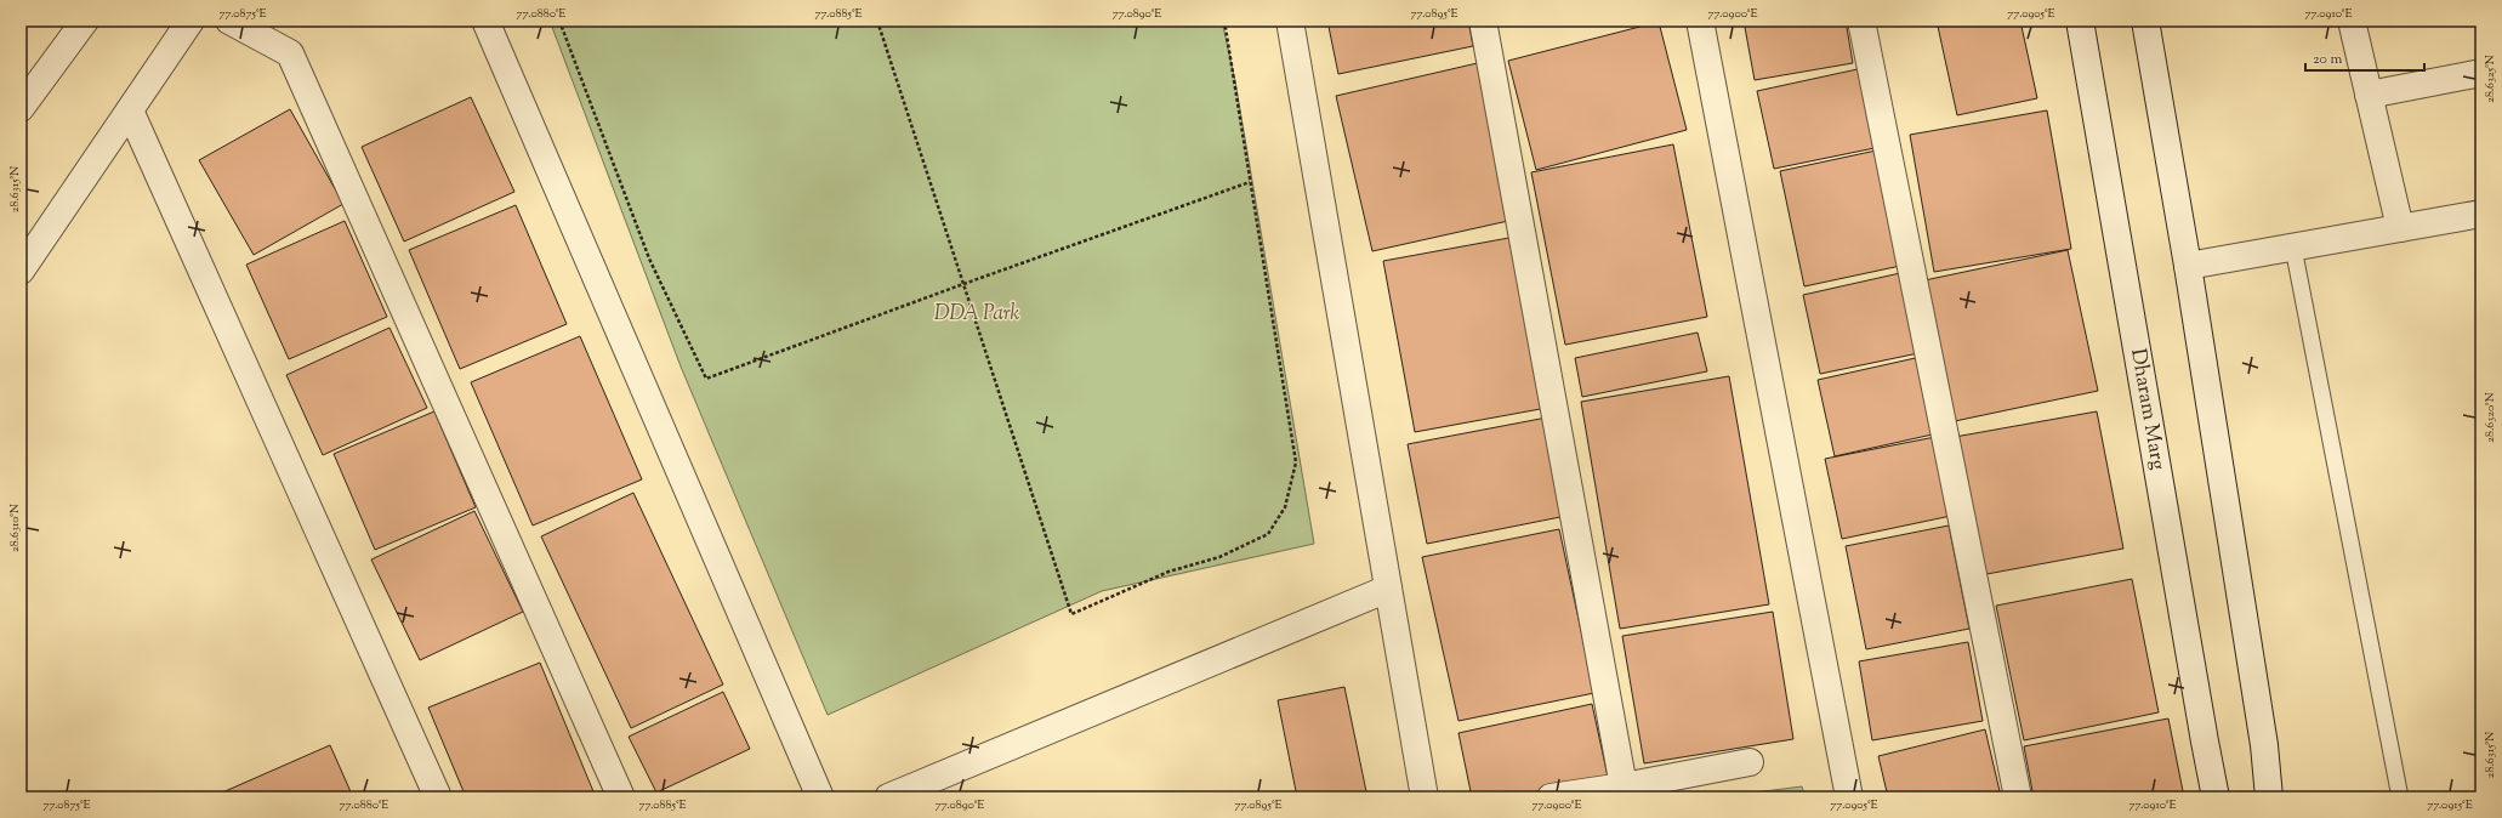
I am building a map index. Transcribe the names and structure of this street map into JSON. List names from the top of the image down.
{
  "streets": {
    "street": ["Dharam Marg"]
  },
  "parks": ["DDA Park"],
  "scale_bar": "20 m",
  "coordinates": [
    "77.0875°E",
    "77.0880°E",
    "77.0885°E",
    "77.0890°E",
    "77.0895°E",
    "77.0900°E",
    "77.0905°E",
    "77.0910°E",
    "28.6325°N",
    "28.6315°N",
    "28.6320°N",
    "28.6310°N",
    "77.0915°E"
  ]
}
